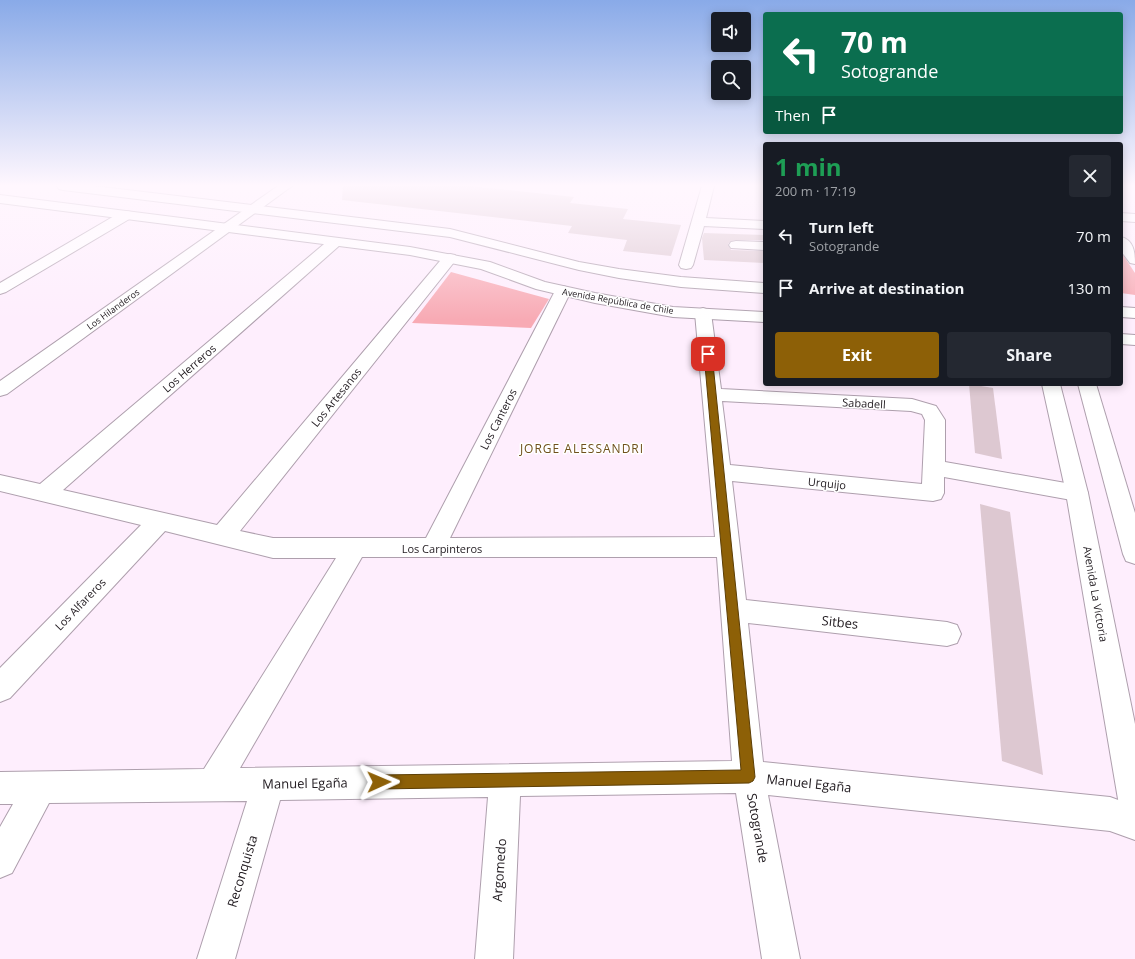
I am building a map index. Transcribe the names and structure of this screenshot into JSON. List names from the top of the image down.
{
  "streets": {
    "street": [
      "Avenida República de Chile",
      "Los Hilanderos",
      "Los Herreros",
      "Los Artesanos",
      "Sabadell",
      "Los Canteros",
      "Urquijo",
      "Los Carpinteros",
      "Avenida La Victoria",
      "Los Alfareros",
      "Sitbes",
      "Manuel Egaña",
      "Sotogrande",
      "Argomedo",
      "Reconquista"
    ]
  },
  "crossings": [
    ["Avenida República de Chile", "Los Herreros"],
    ["Avenida República de Chile", "Los Artesanos"],
    ["Avenida República de Chile", "Los Canteros"],
    ["Avenida República de Chile", "Sotogrande"],
    ["Los Artesanos", "Los Carpinteros"],
    ["Sabadell", "Urquijo"],
    ["Sabadell", "Sotogrande"],
    ["Los Canteros", "Los Carpinteros"],
    ["Urquijo", "Sotogrande"],
    ["Los Carpinteros", "Los Alfareros"],
    ["Los Carpinteros", "Sotogrande"],
    ["Sitbes", "Sotogrande"],
    ["Manuel Egaña", "Sotogrande"],
    ["Manuel Egaña", "Argomedo"],
    ["Manuel Egaña", "Reconquista"]
  ],
  "districts": ["JORGE ALESSANDRI"],
  "page": {
    "turn": ["70 m", "Sotogrande"],
    "then": "Then",
    "heading": ["1 min", "200 m · 17:19"],
    "list": [
      {
        "name": "Turn left",
        "note": "Sotogrande",
        "value": "70 m"
      },
      {
        "name": "Arrive at destination",
        "value": "130 m"
      }
    ],
    "buttons": ["Exit", "Share"]
  }
}
